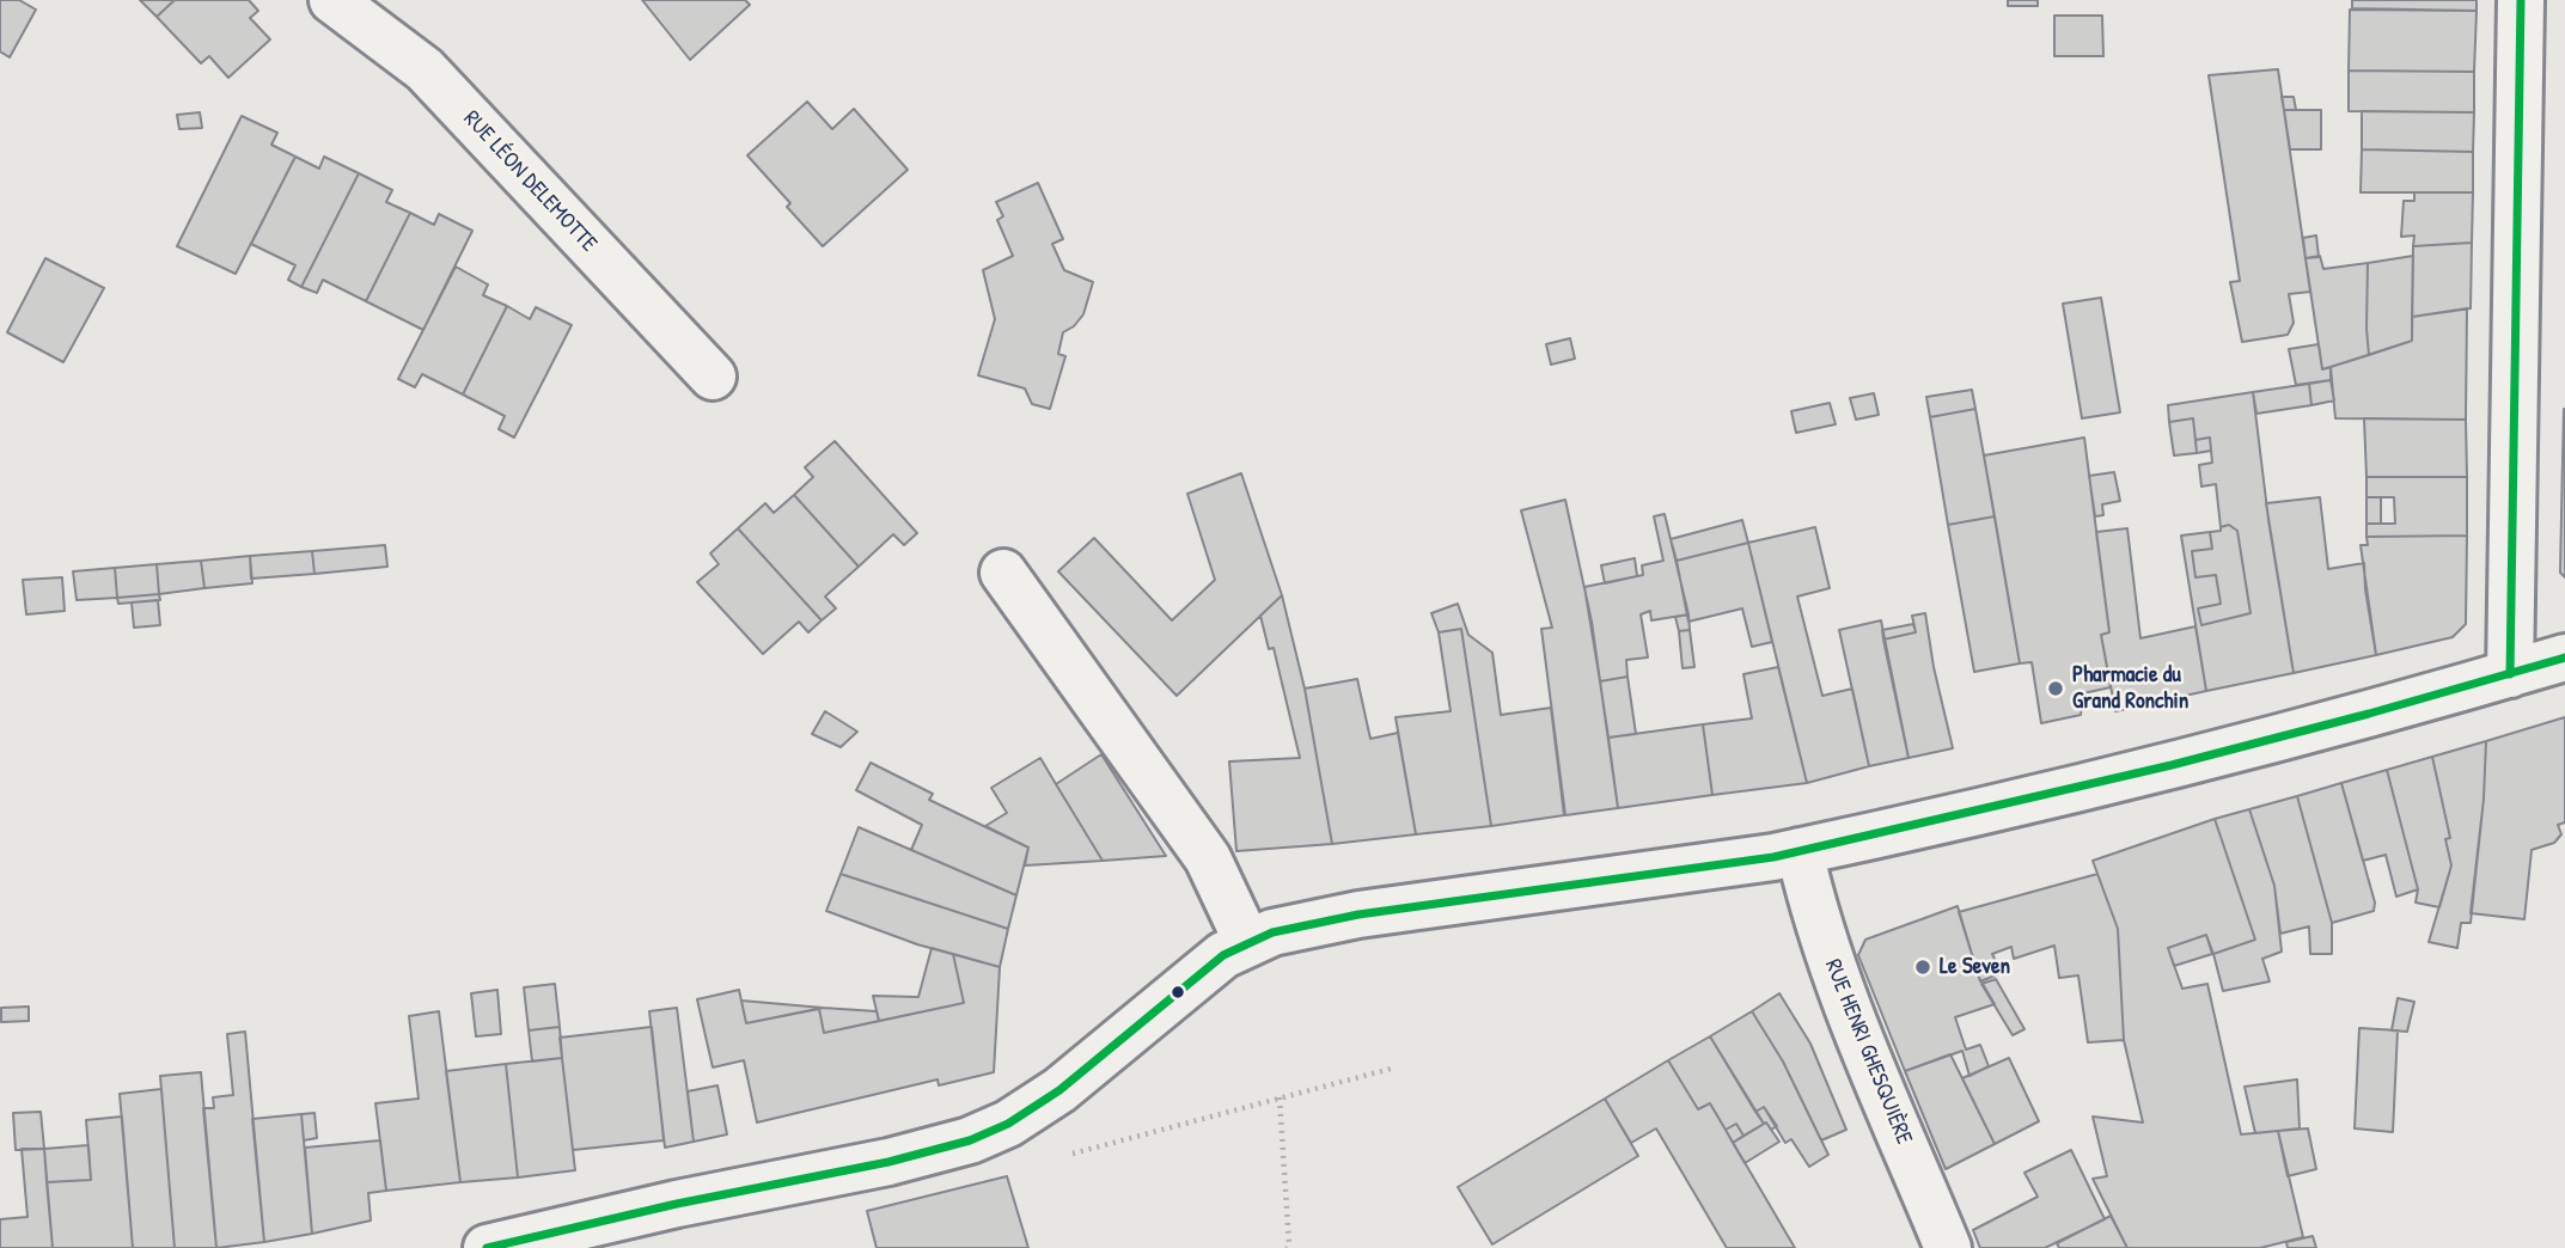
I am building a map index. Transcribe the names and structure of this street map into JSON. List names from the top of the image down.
{
  "streets": {
    "street": ["RUE LÉON DELEMOTTE", "RUE HENRI GHESQUIÈRE"]
  },
  "places": ["Pharmacie du Grand Ronchin", "Le Seven"]
}
